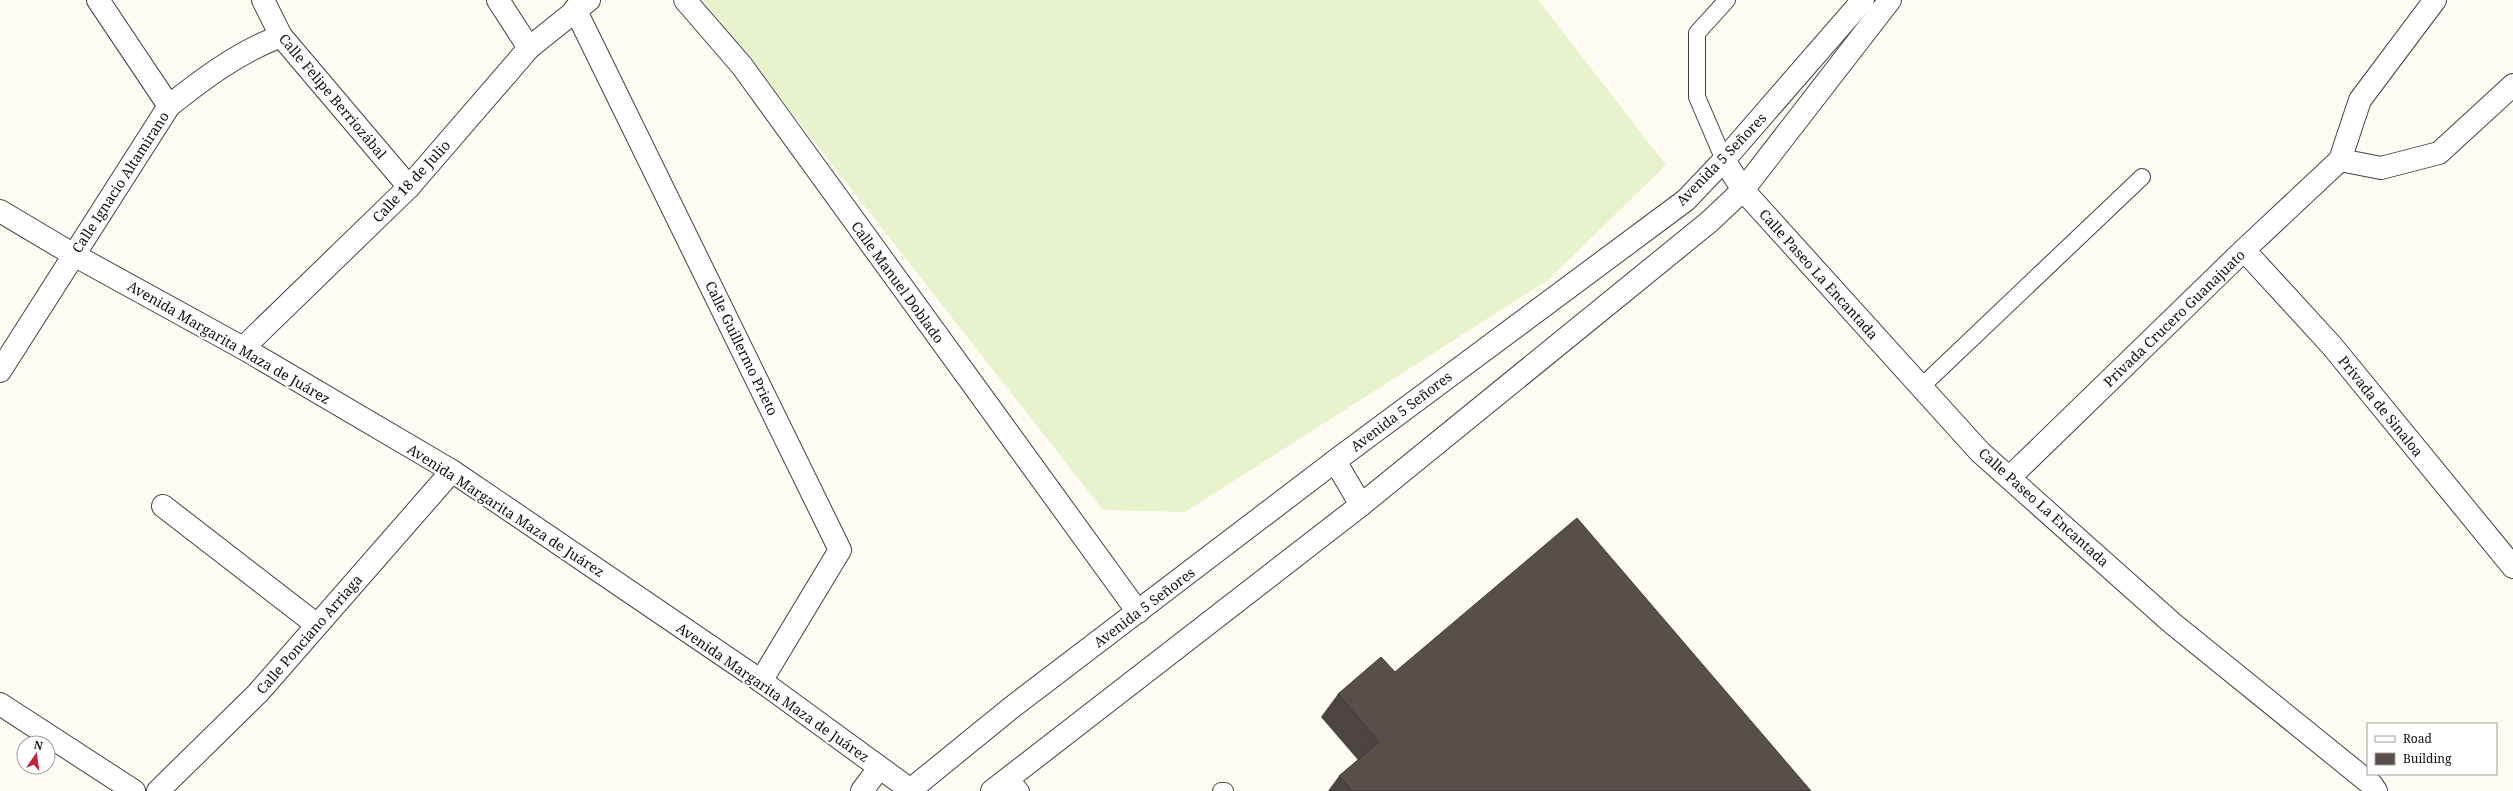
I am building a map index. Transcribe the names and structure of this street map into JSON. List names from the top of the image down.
{
  "streets": {
    "street": [
      "Calle Felipe Berriozábal",
      "Avenida 5 Señores",
      "Calle 18 de Julio",
      "Calle Ignacio Altamirano",
      "Calle Paseo La Encantada",
      "Calle Manuel Doblado",
      "Privada Crucero Guanajuato",
      "Avenida Margarita Maza de Juárez",
      "Calle Guillermo Prieto",
      "Privada de Sinaloa",
      "Calle Ponciano Arriaga"
    ]
  },
  "crossings": [
    ["Calle Felipe Berriozábal", "Calle 18 de Julio"],
    ["Calle Felipe Berriozábal", "Calle Ignacio Altamirano"],
    ["Avenida 5 Señores", "Calle Paseo La Encantada"],
    ["Avenida 5 Señores", "Calle Manuel Doblado"],
    ["Avenida 5 Señores", "Avenida Margarita Maza de Juárez"],
    ["Calle 18 de Julio", "Avenida Margarita Maza de Juárez"],
    ["Calle 18 de Julio", "Calle Guillermo Prieto"],
    ["Calle Ignacio Altamirano", "Avenida Margarita Maza de Juárez"],
    ["Calle Paseo La Encantada", "Privada Crucero Guanajuato"],
    ["Privada Crucero Guanajuato", "Privada de Sinaloa"],
    ["Avenida Margarita Maza de Juárez", "Calle Guillermo Prieto"],
    ["Avenida Margarita Maza de Juárez", "Calle Ponciano Arriaga"]
  ],
  "legend": ["Road", "Building"],
  "north": "top"
}
